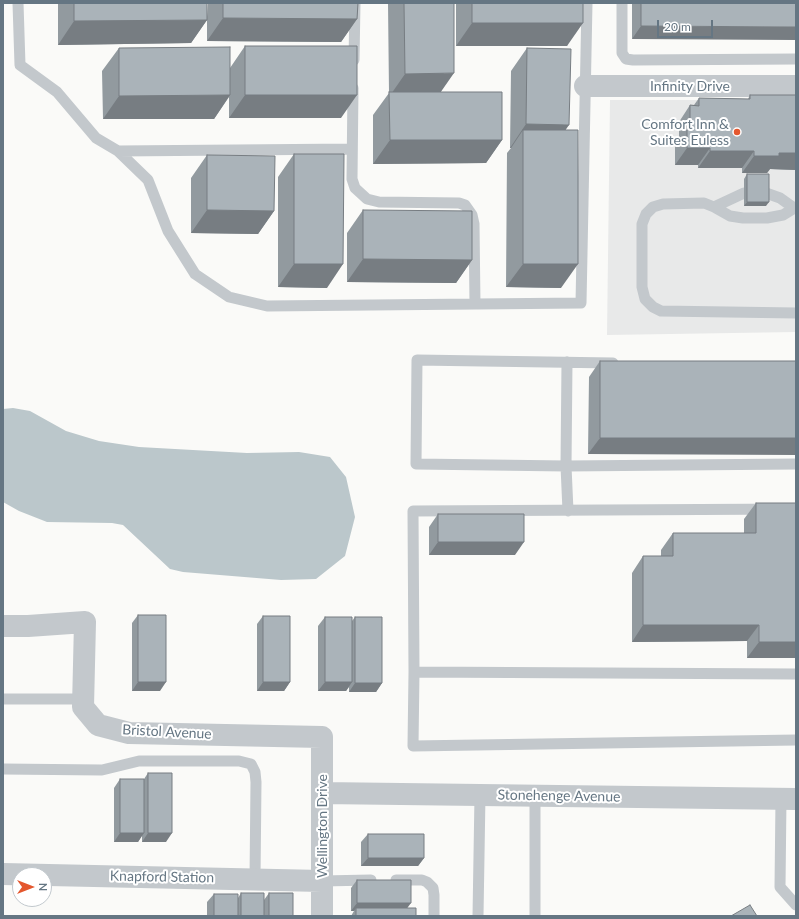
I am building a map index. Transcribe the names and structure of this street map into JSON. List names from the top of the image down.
{
  "streets": {
    "street": [
      "Infinity Drive",
      "Bristol Avenue",
      "Stonehenge Avenue",
      "Wellington Drive",
      "Knapford Station"
    ]
  },
  "crossings": [
    ["Bristol Avenue", "Wellington Drive"],
    ["Stonehenge Avenue", "Wellington Drive"],
    ["Wellington Drive", "Knapford Station"]
  ],
  "places": ["Comfort Inn & Suites Euless"],
  "scale_bar": "20 m",
  "north": "right"
}
